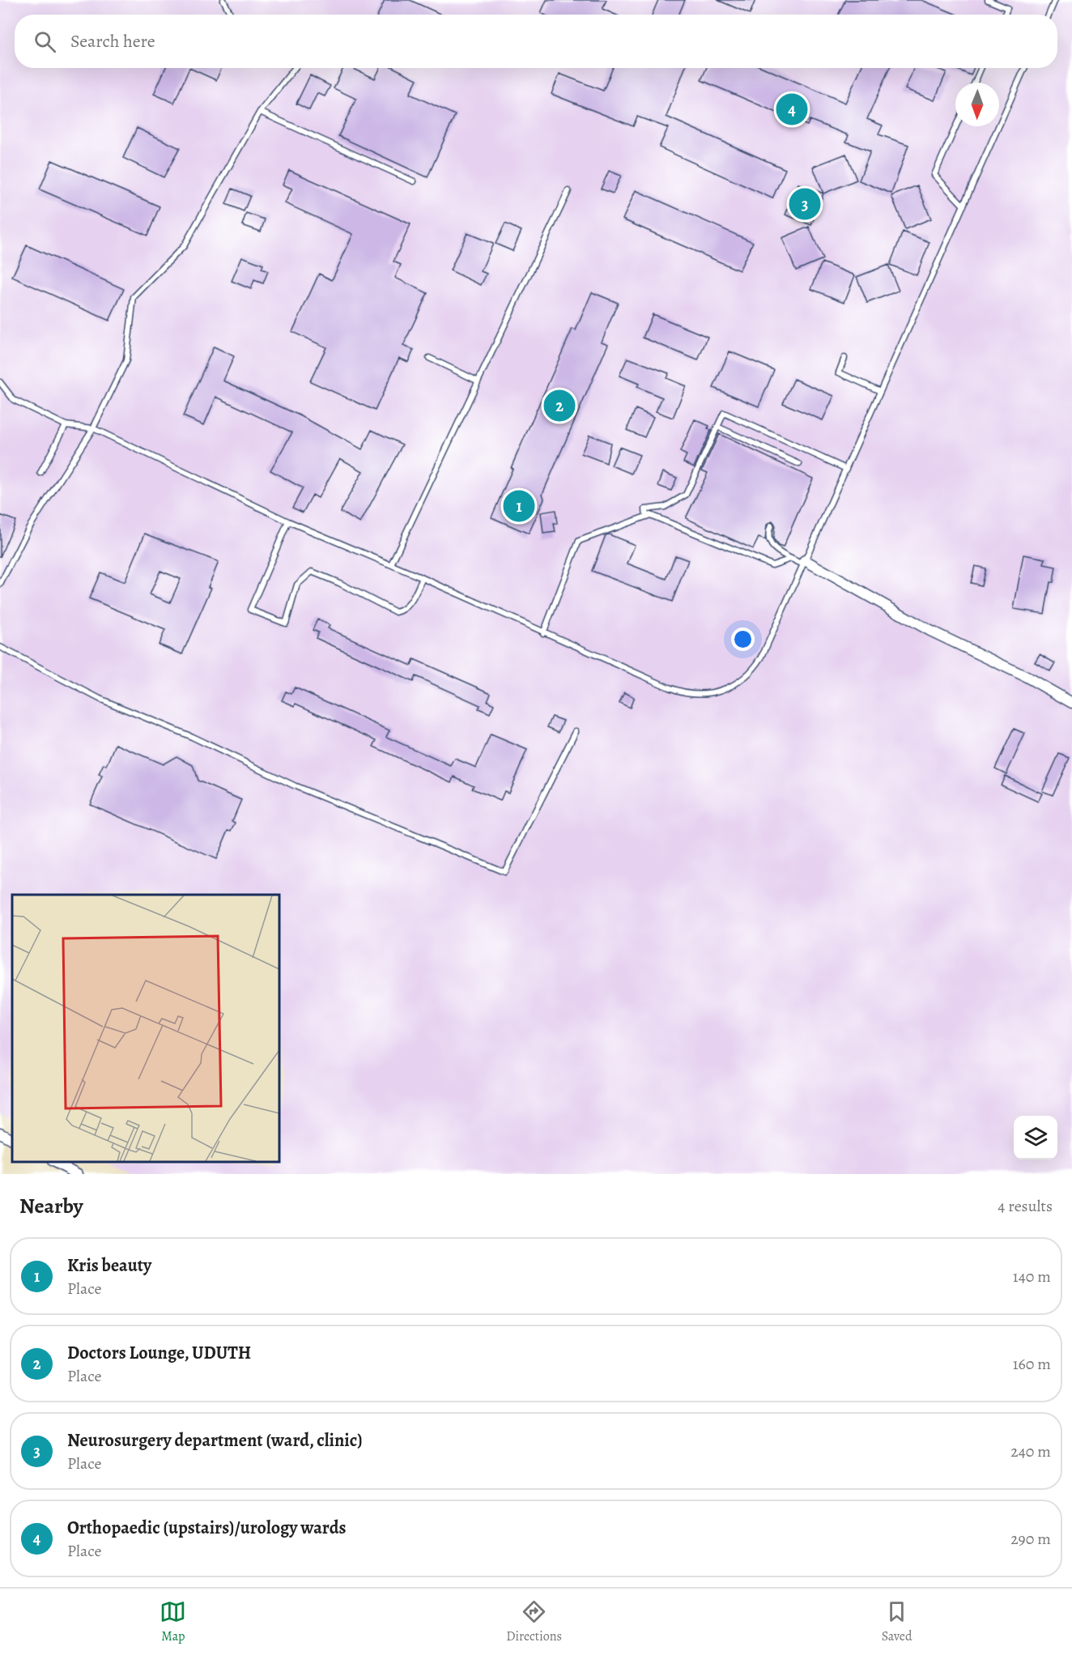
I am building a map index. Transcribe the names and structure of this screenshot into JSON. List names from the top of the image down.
{
  "north": "bottom",
  "page": {
    "search": "Search here",
    "pins": [
      "4",
      "3",
      "2",
      "1"
    ],
    "heading": ["Nearby", "4 results"],
    "list": [
      {
        "mark": "1",
        "name": "Kris beauty",
        "note": "Place",
        "value": "140 m"
      },
      {
        "mark": "2",
        "name": "Doctors Lounge, UDUTH",
        "note": "Place",
        "value": "160 m"
      },
      {
        "mark": "3",
        "name": "Neurosurgery department (ward, clinic)",
        "note": "Place",
        "value": "240 m"
      },
      {
        "mark": "4",
        "name": "Orthopaedic (upstairs)/urology wards",
        "note": "Place",
        "value": "290 m"
      }
    ],
    "nav": ["Map", "Directions", "Saved"]
  }
}
